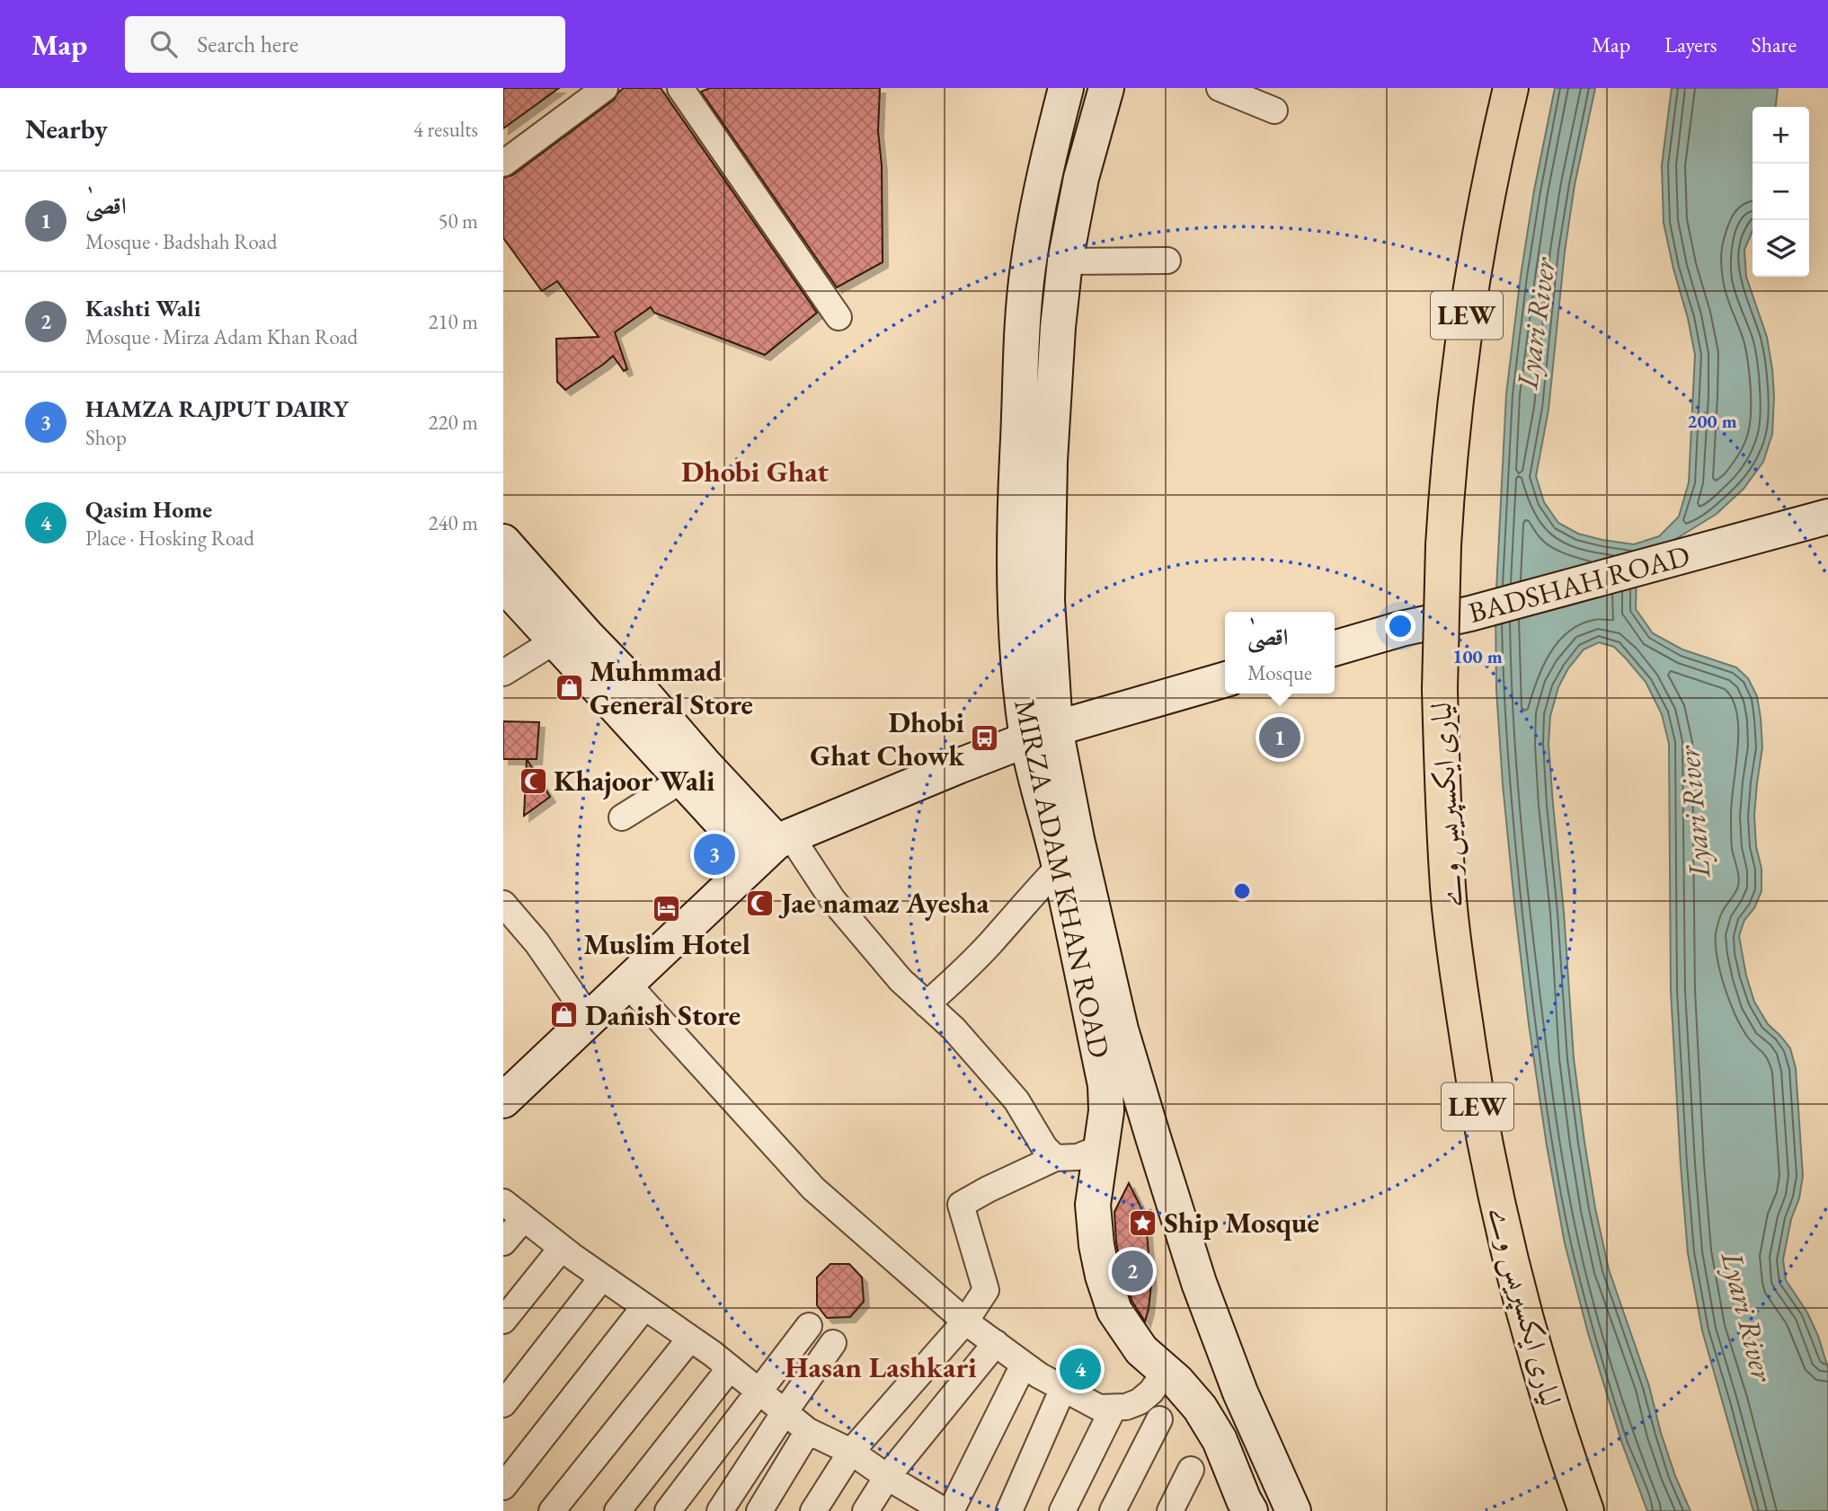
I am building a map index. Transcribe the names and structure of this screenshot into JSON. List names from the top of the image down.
{
  "streets": {
    "highway": ["LEW", "لیاری ایکسپریس وے"],
    "main road": ["BADSHAH ROAD", "MIRZA ADAM KHAN ROAD"]
  },
  "districts": ["Dhobi Ghat", "Hasan Lashkari"],
  "water": ["Lyari River"],
  "places": {
    "shop": ["Muhmmad General Store", "Danish Store"],
    "bus stop": ["Dhobi Ghat Chowk"],
    "mosque": ["Khajoor Wali", "Jae namaz Ayesha"],
    "hotel": ["Muslim Hotel"],
    "place": ["Ship Mosque"]
  },
  "page": {
    "header": "Map",
    "search": "Search here",
    "nav": ["Map", "Layers", "Share"],
    "heading": ["Nearby", "4 results"],
    "map_buttons": ["+", "−"],
    "list": [
      {
        "mark": "1",
        "name": "اقصیٰ",
        "note": "Mosque · Badshah Road",
        "value": "50 m"
      },
      {
        "mark": "2",
        "name": "Kashti Wali",
        "note": "Mosque · Mirza Adam Khan Road",
        "value": "210 m"
      },
      {
        "mark": "3",
        "name": "HAMZA RAJPUT DAIRY",
        "note": "Shop",
        "value": "220 m"
      },
      {
        "mark": "4",
        "name": "Qasim Home",
        "note": "Place · Hosking Road",
        "value": "240 m"
      }
    ],
    "popup": ["اقصیٰ", "Mosque"],
    "pins": [
      "1",
      "3",
      "2",
      "4"
    ]
  },
  "rings": ["200 m", "100 m"]
}
